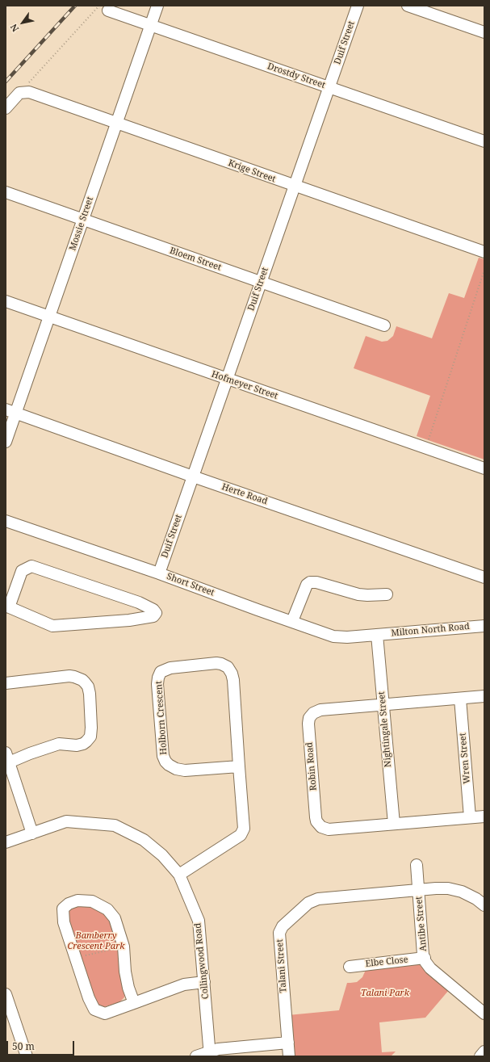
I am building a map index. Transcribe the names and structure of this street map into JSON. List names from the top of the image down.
{
  "streets": {
    "street": [
      "Duif Street",
      "Drostdy Street",
      "Krige Street",
      "Mossie Street",
      "Bloem Street",
      "Hofmeyer Street",
      "Herte Road",
      "Short Street",
      "Milton North Road",
      "Holborn Crescent",
      "Nightingale Street",
      "Wren Street",
      "Robin Road",
      "Antibe Street",
      "Collingwood Road",
      "Elbe Close",
      "Talani Street"
    ]
  },
  "crossings": [
    ["Duif Street", "Drostdy Street"],
    ["Duif Street", "Krige Street"],
    ["Duif Street", "Bloem Street"],
    ["Duif Street", "Hofmeyer Street"],
    ["Duif Street", "Herte Road"],
    ["Duif Street", "Short Street"],
    ["Drostdy Street", "Mossie Street"],
    ["Krige Street", "Mossie Street"],
    ["Mossie Street", "Bloem Street"],
    ["Mossie Street", "Hofmeyer Street"],
    ["Mossie Street", "Herte Road"],
    ["Short Street", "Milton North Road"],
    ["Short Street", "Nightingale Street"],
    ["Milton North Road", "Nightingale Street"],
    ["Holborn Crescent", "Collingwood Road"],
    ["Nightingale Street", "Robin Road"],
    ["Wren Street", "Robin Road"],
    ["Antibe Street", "Elbe Close"],
    ["Antibe Street", "Talani Street"]
  ],
  "parks": ["Bamberry Crescent Park", "Talani Park"],
  "scale_bar": "50 m",
  "north": "bottom left"
}
